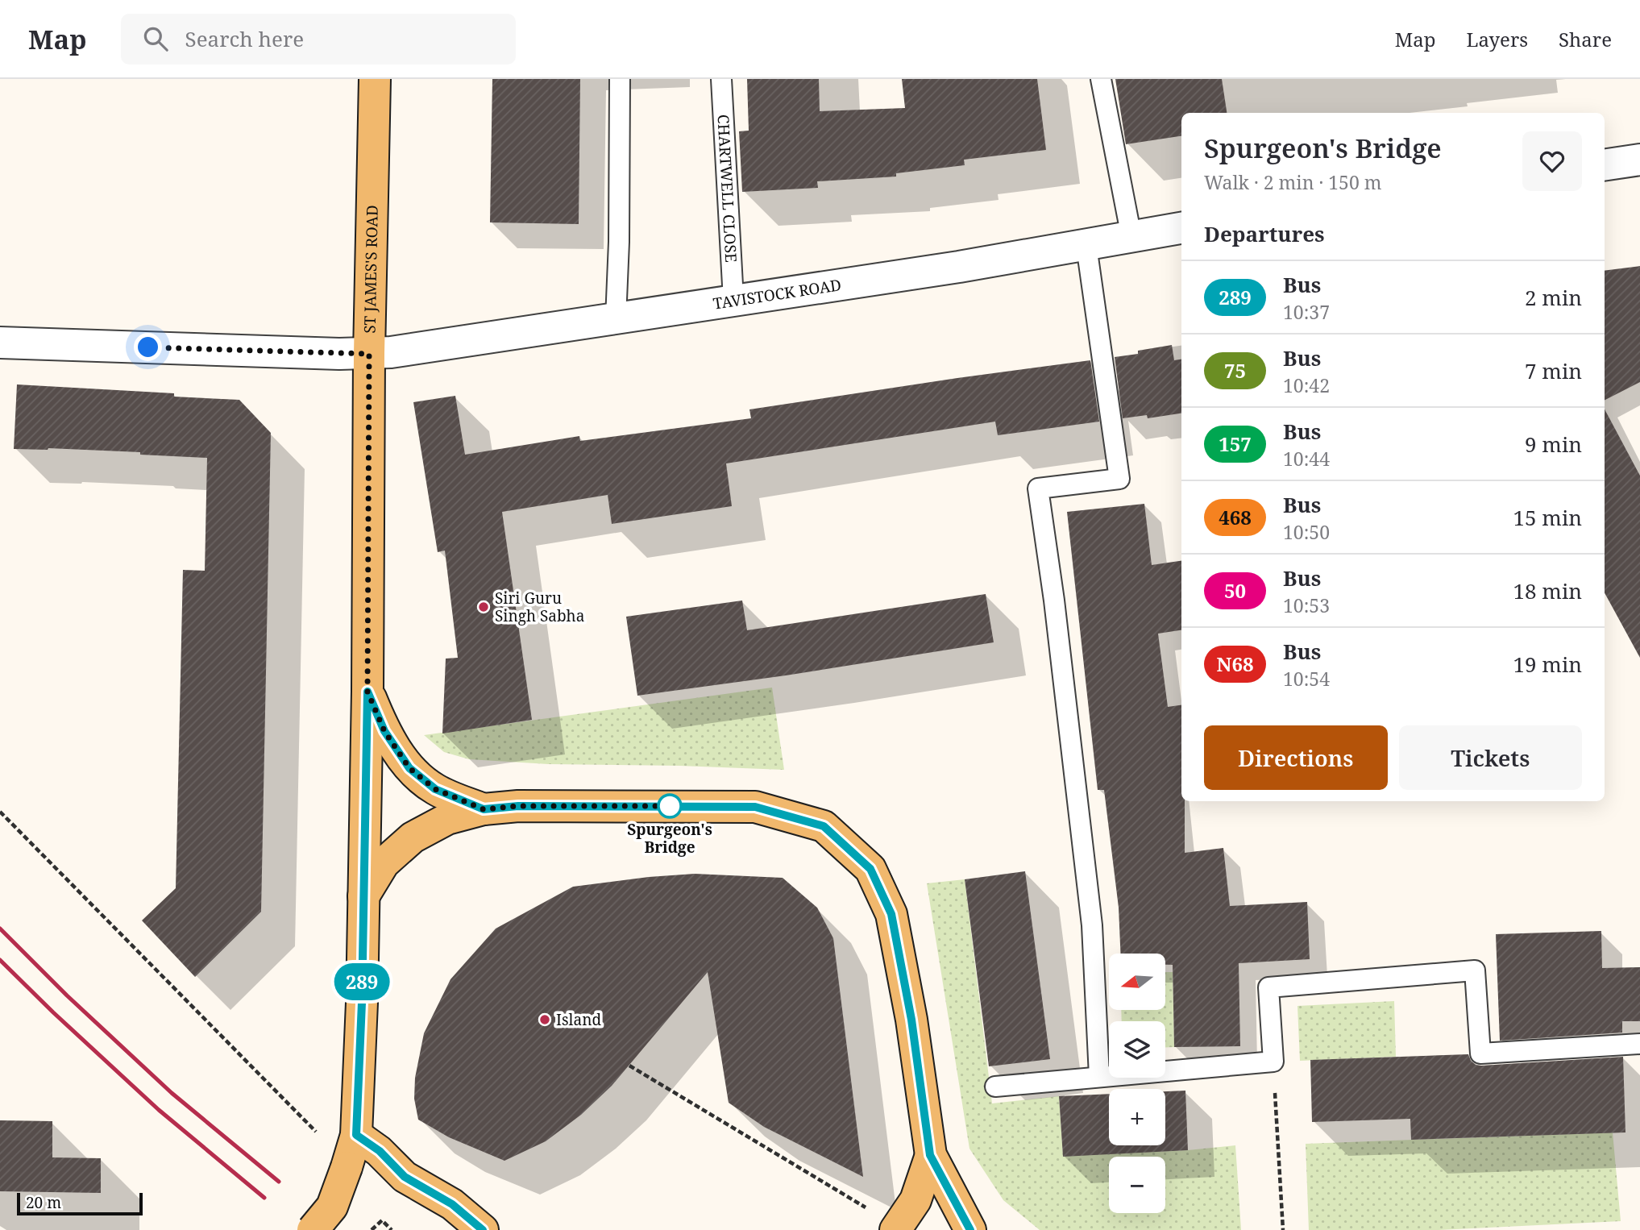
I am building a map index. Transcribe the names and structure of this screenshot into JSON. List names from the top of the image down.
{
  "streets": {
    "main road": ["ST JAMES'S ROAD"],
    "street": ["TAVISTOCK ROAD"],
    "lane": ["CHARTWELL CLOSE"]
  },
  "crossings": [
    ["CHARTWELL CLOSE", "TAVISTOCK ROAD"],
    ["ST JAMES'S ROAD", "TAVISTOCK ROAD"]
  ],
  "places": ["Siri Guru Singh Sabha", "Spurgeon's Bridge", "Island"],
  "lines": ["bus line 289"],
  "scale_bar": "20 m",
  "north": "left",
  "page": {
    "header": "Map",
    "search": "Search here",
    "nav": ["Map", "Layers", "Share"],
    "on_map": "289",
    "heading": [
      ["Spurgeon's Bridge", "Walk · 2 min · 150 m"],
      "Departures"
    ],
    "list": [
      {
        "mark": "289",
        "name": "Bus",
        "note": "10:37",
        "value": "2 min"
      },
      {
        "mark": "75",
        "name": "Bus",
        "note": "10:42",
        "value": "7 min"
      },
      {
        "mark": "157",
        "name": "Bus",
        "note": "10:44",
        "value": "9 min"
      },
      {
        "mark": "468",
        "name": "Bus",
        "note": "10:50",
        "value": "15 min"
      },
      {
        "mark": "50",
        "name": "Bus",
        "note": "10:53",
        "value": "18 min"
      },
      {
        "mark": "N68",
        "name": "Bus",
        "note": "10:54",
        "value": "19 min"
      }
    ],
    "buttons": ["Directions", "Tickets"],
    "map_buttons": ["+", "−"],
    "scale": "20 m"
  }
}
